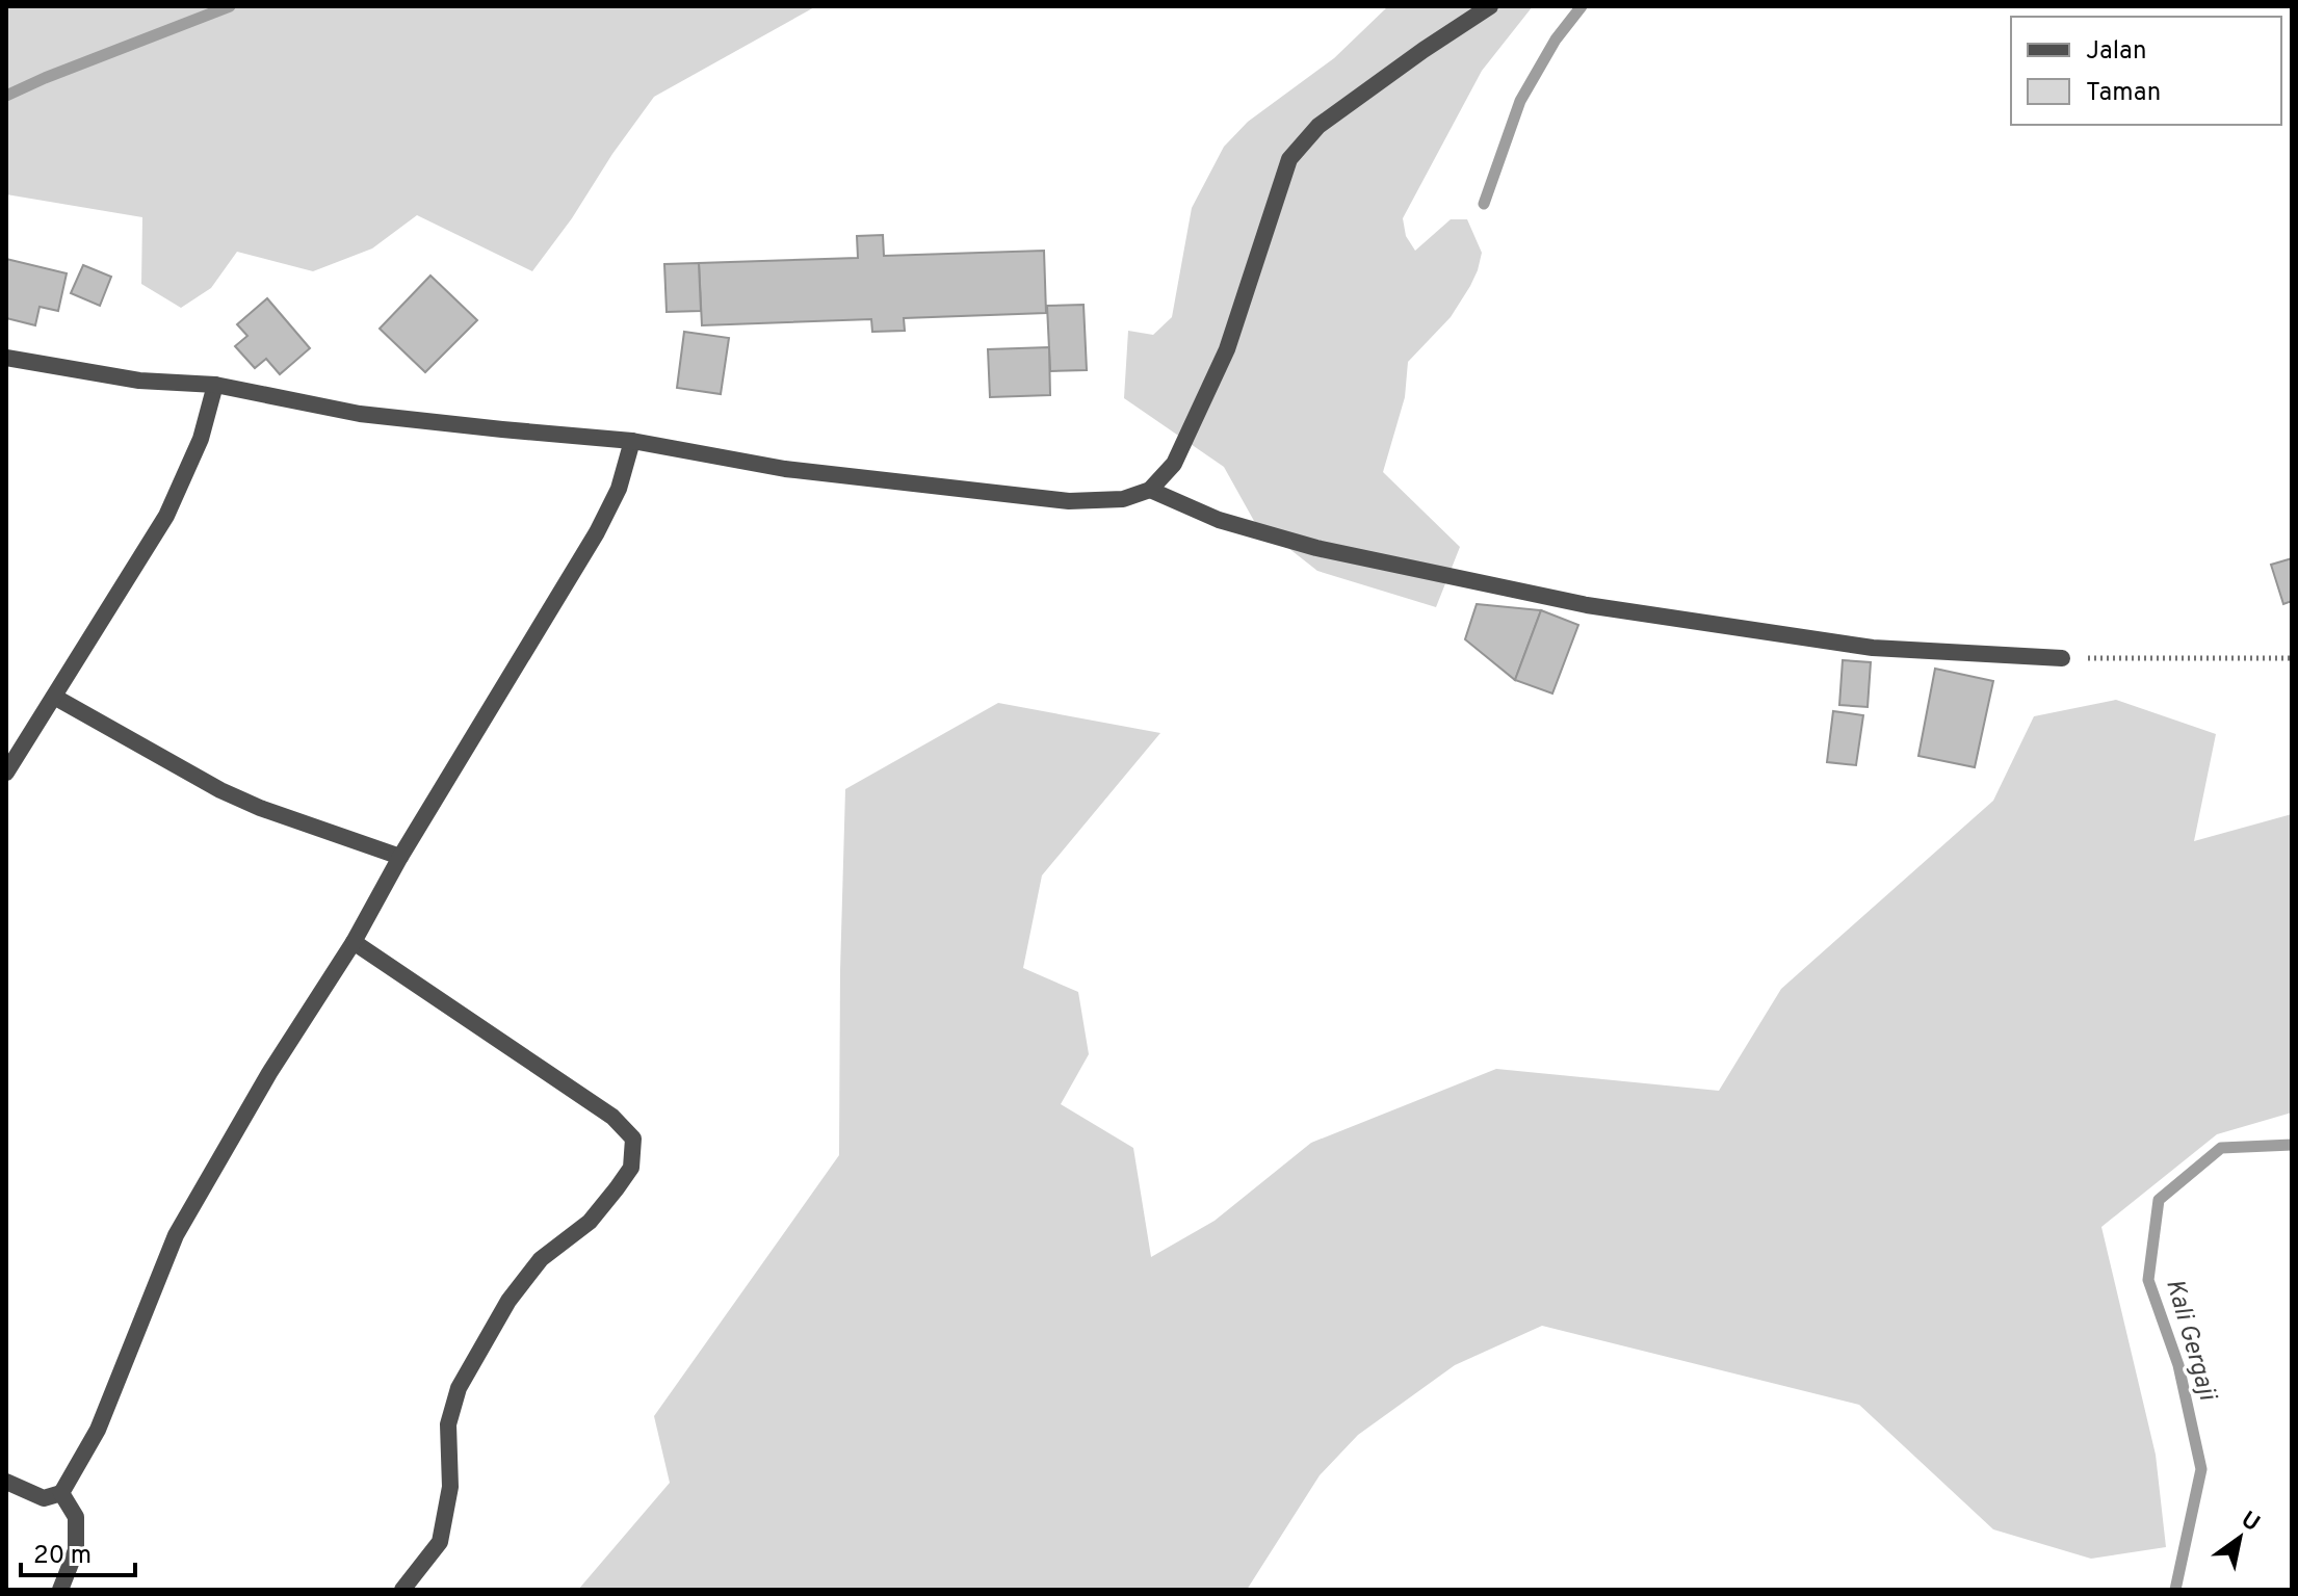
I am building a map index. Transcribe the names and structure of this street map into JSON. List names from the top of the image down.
{
  "water": ["Kali Gergaji"],
  "legend": ["Jalan", "Taman"],
  "scale_bar": "20 m",
  "north": "top right"
}
